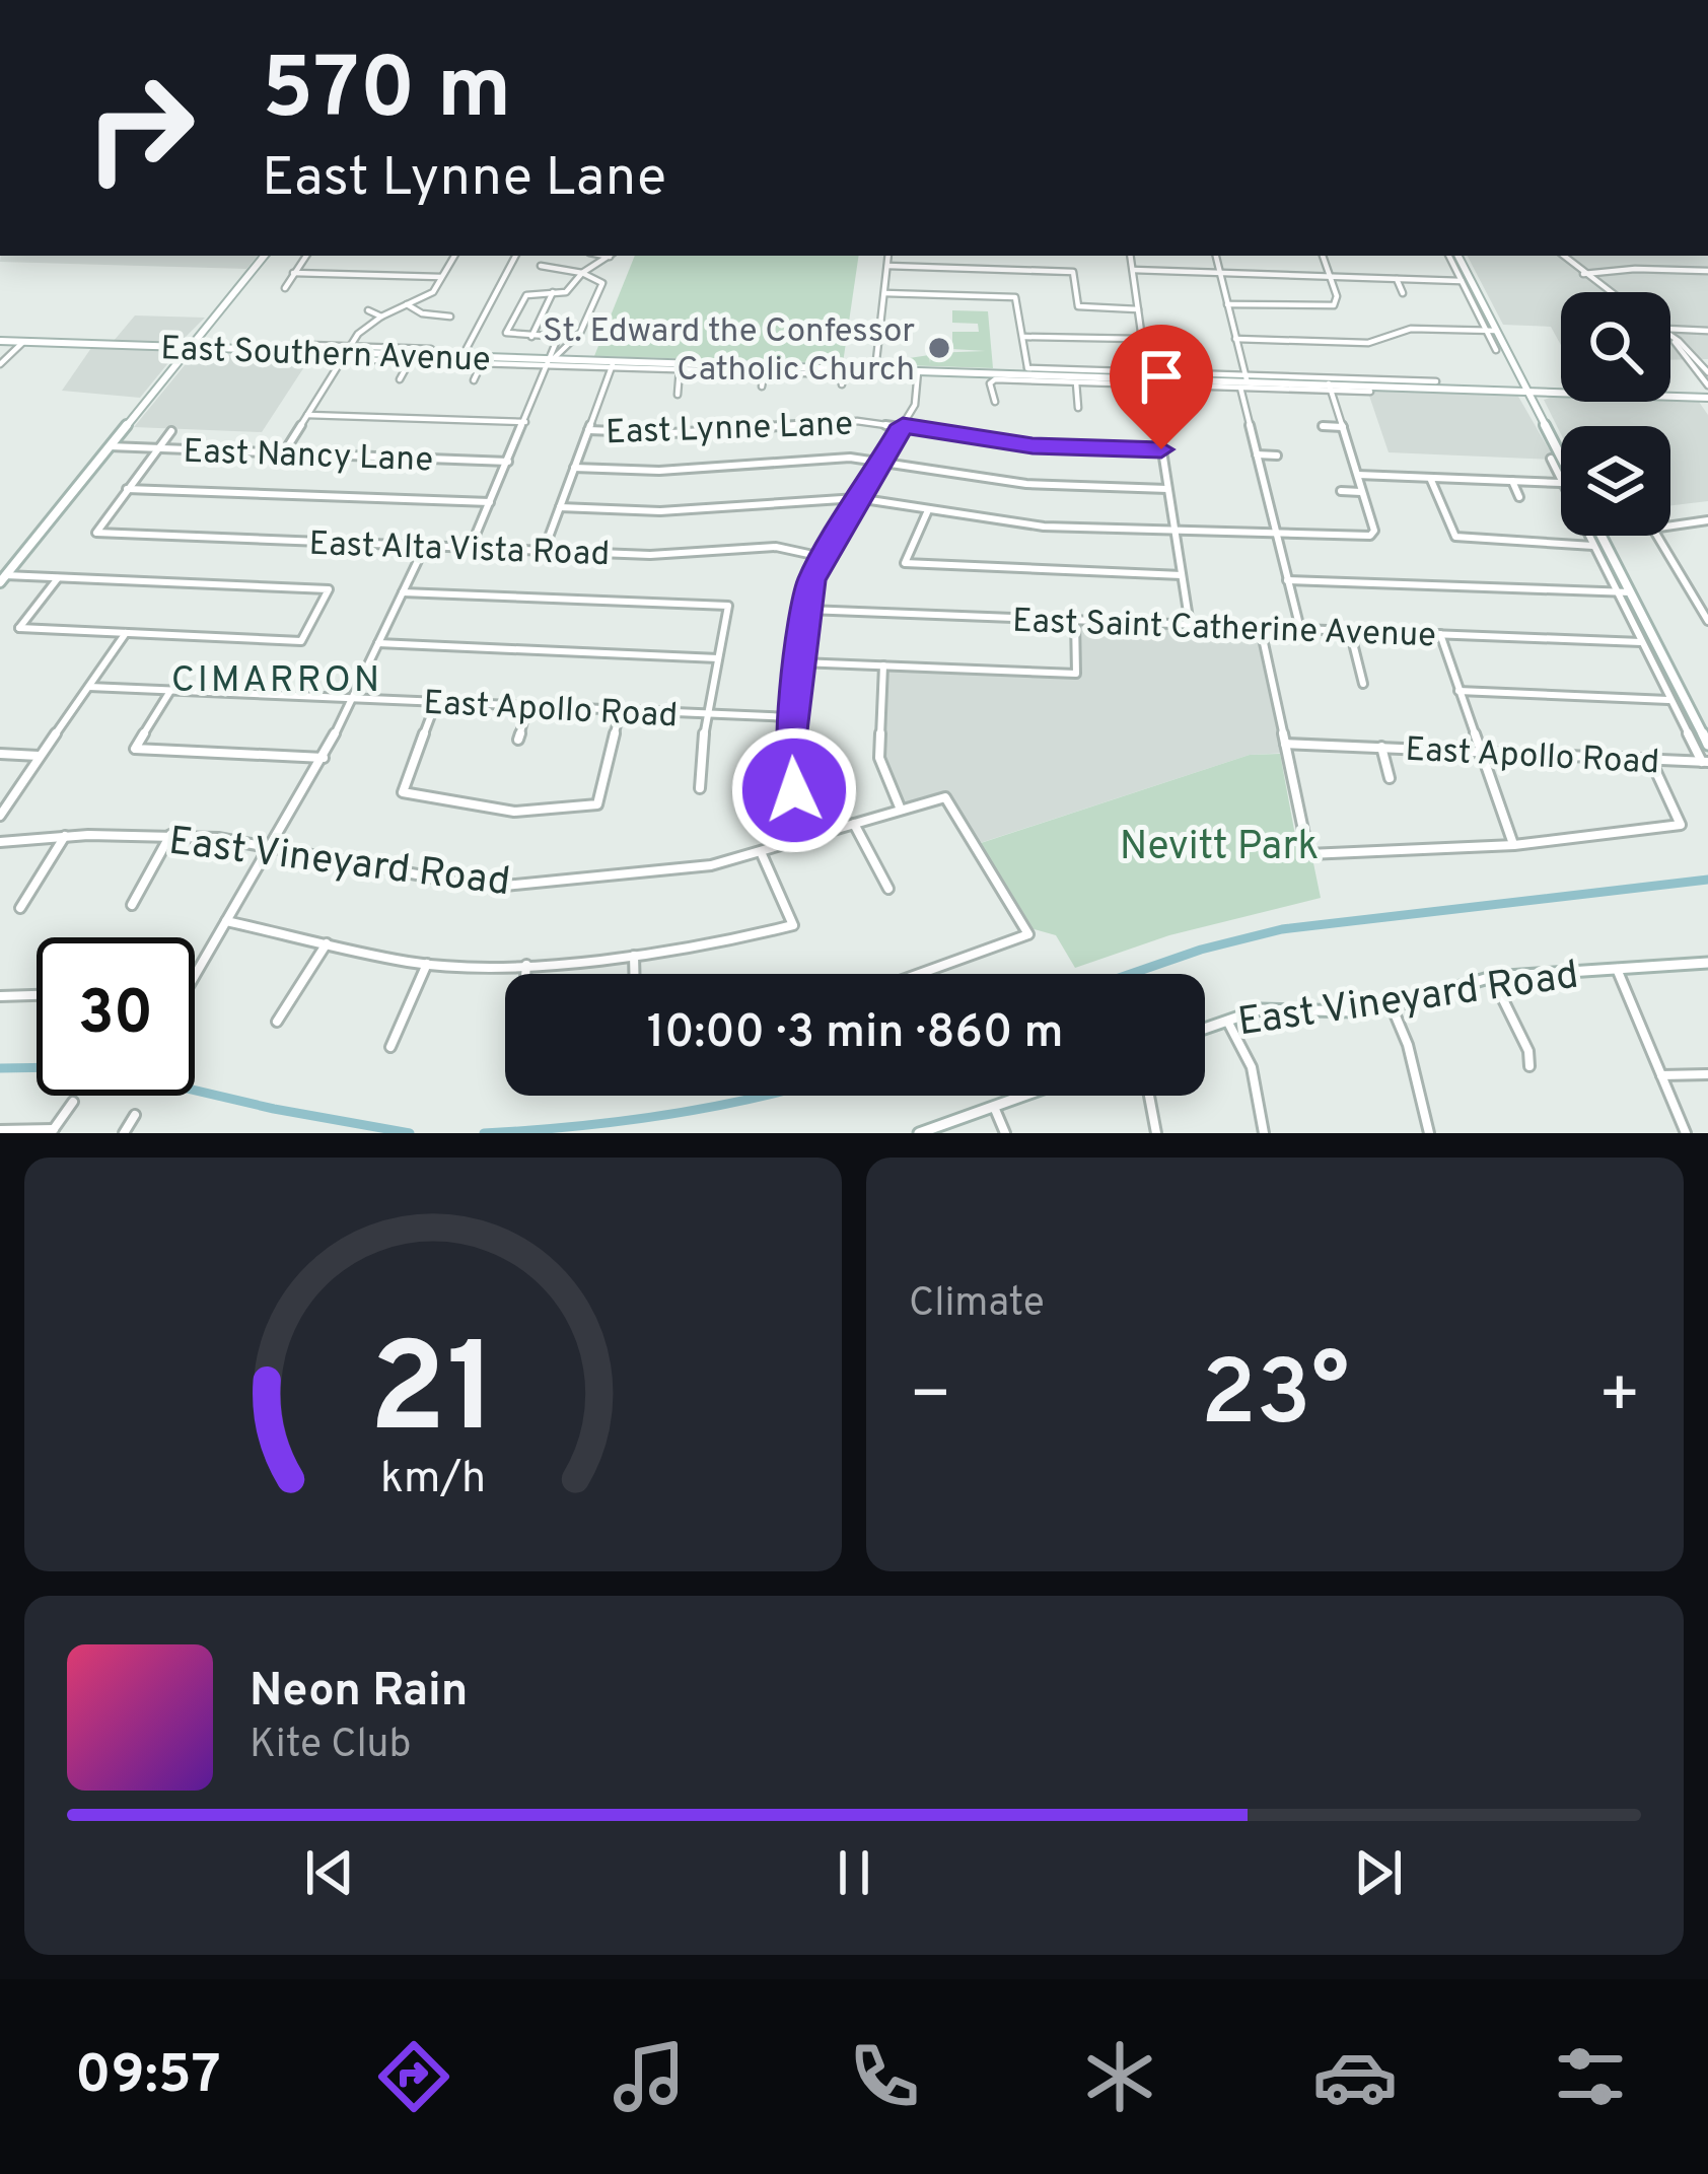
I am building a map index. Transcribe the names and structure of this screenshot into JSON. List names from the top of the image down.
{
  "streets": {
    "main road": ["East Southern Avenue", "East Vineyard Road"],
    "street": [
      "East Lynne Lane",
      "East Nancy Lane",
      "East Alta Vista Road",
      "East Saint Catherine Avenue",
      "East Apollo Road"
    ]
  },
  "districts": ["CIMARRON"],
  "parks": ["Nevitt Park"],
  "places": ["St. Edward the Confessor Catholic Church"],
  "page": {
    "turn": ["570 m", "East Lynne Lane"],
    "limit": "30",
    "trip": "10:00 · 3 min · 860 m",
    "tile": "Climate",
    "heat": ["−", "23°", "+"],
    "song": ["Neon Rain", "Kite Club"],
    "tabs": "09:57",
    "gauge": ["21", "km/h"]
  }
}
